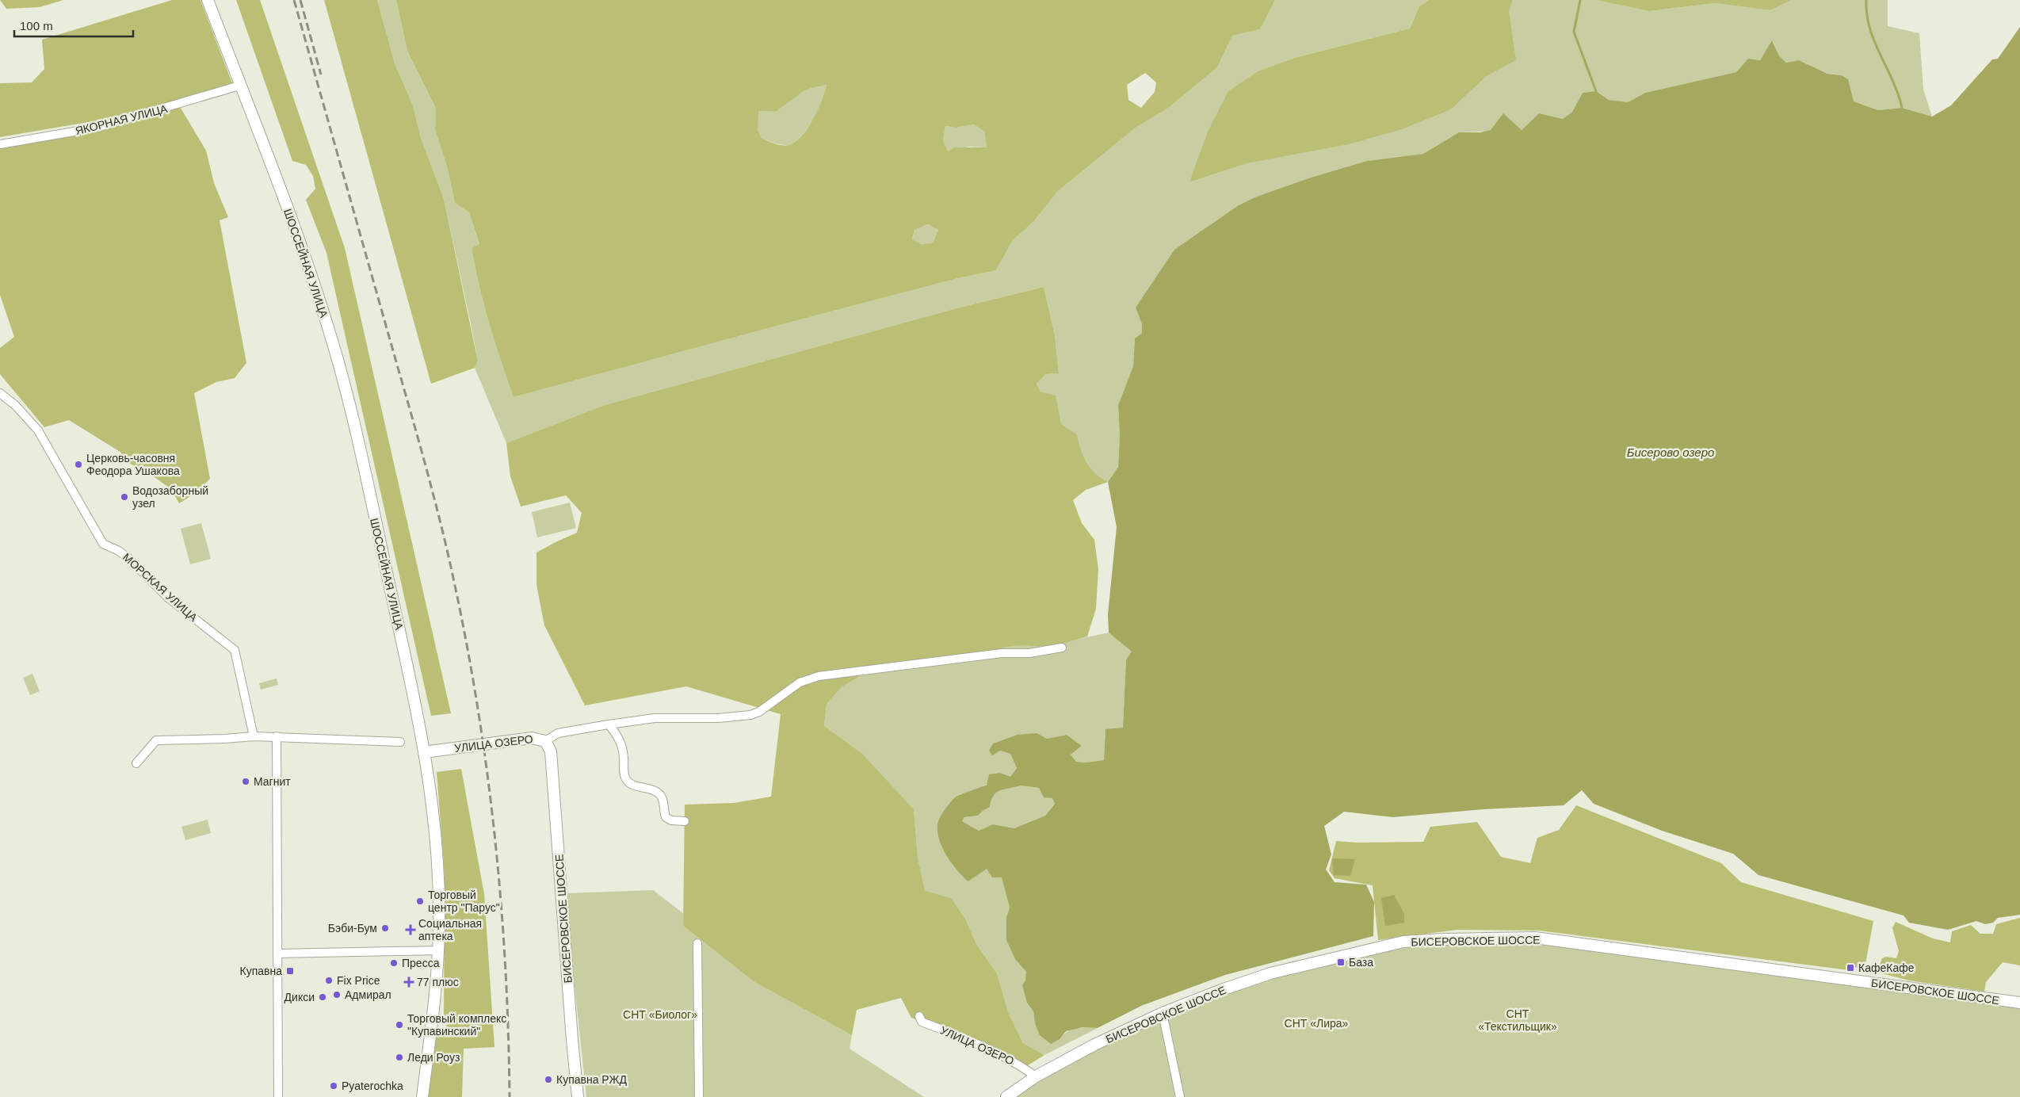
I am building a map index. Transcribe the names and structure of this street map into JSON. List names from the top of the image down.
{
  "streets": {
    "main road": ["ШОССЕЙНАЯ УЛИЦА", "УЛИЦА ОЗЕРО", "БИСЕРОВСКОЕ ШОССЕ"],
    "street": ["ЯКОРНАЯ УЛИЦА", "МОРСКАЯ УЛИЦА"]
  },
  "crossings": [
    ["ЯКОРНАЯ УЛИЦА", "ШОССЕЙНАЯ УЛИЦА"],
    ["ШОССЕЙНАЯ УЛИЦА", "УЛИЦА ОЗЕРО"],
    ["УЛИЦА ОЗЕРО", "БИСЕРОВСКОЕ ШОССЕ"]
  ],
  "water": ["Бисерово озеро"],
  "parks": ["СНТ «Текстильщик»", "СНТ «Биолог»", "СНТ «Лира»"],
  "places": {
    "other": [
      "Церковь-часовня Феодора Ушакова",
      "Водозаборный узел",
      "Магнит",
      "Торговый центр \"Парус\"",
      "Бэби-Бум",
      "Пресса",
      "Fix Price",
      "Адмирал",
      "Дикси",
      "Торговый комплекс \"Купавинский\"",
      "Леди Роуз",
      "Купавна РЖД",
      "Pyaterochka"
    ],
    "health": ["Социальная аптека", "77 плюс"],
    "transit": ["База", "КафеКафе", "Купавна"]
  },
  "scale_bar": "100 m"
}
